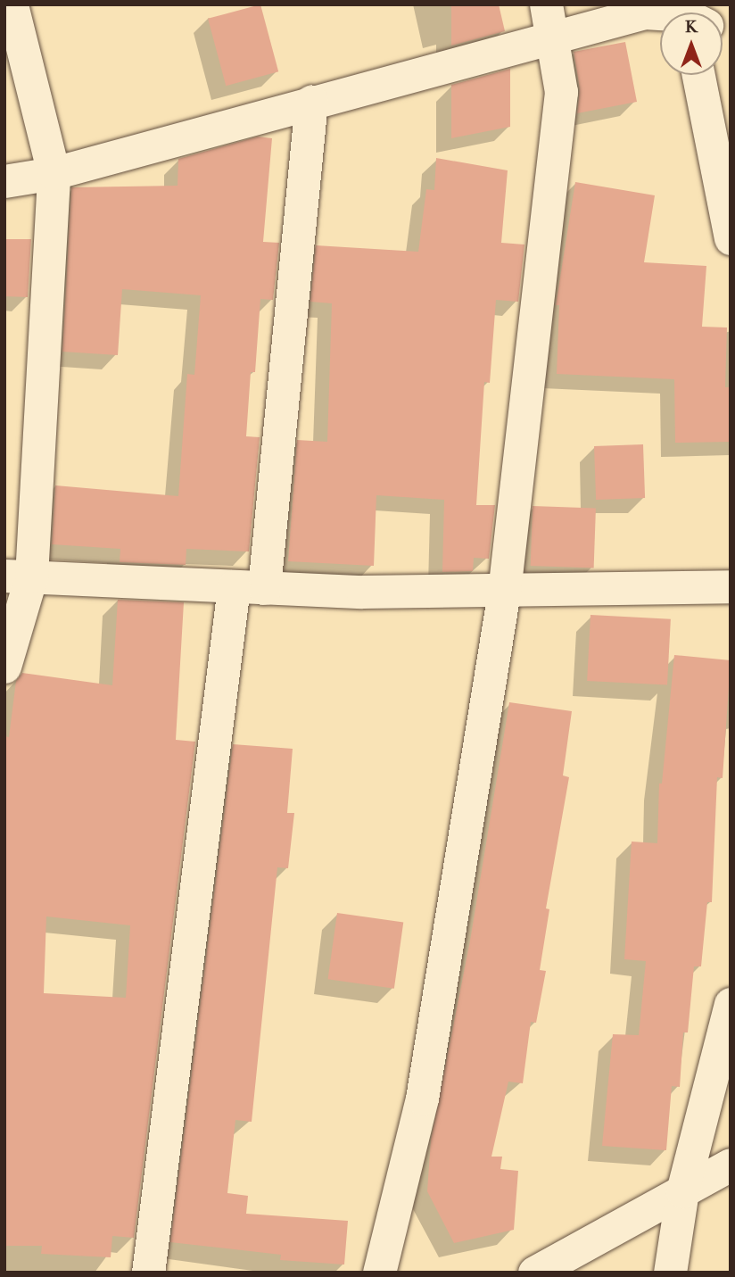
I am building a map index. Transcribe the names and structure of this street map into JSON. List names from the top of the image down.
{
  "north": "top"
}
